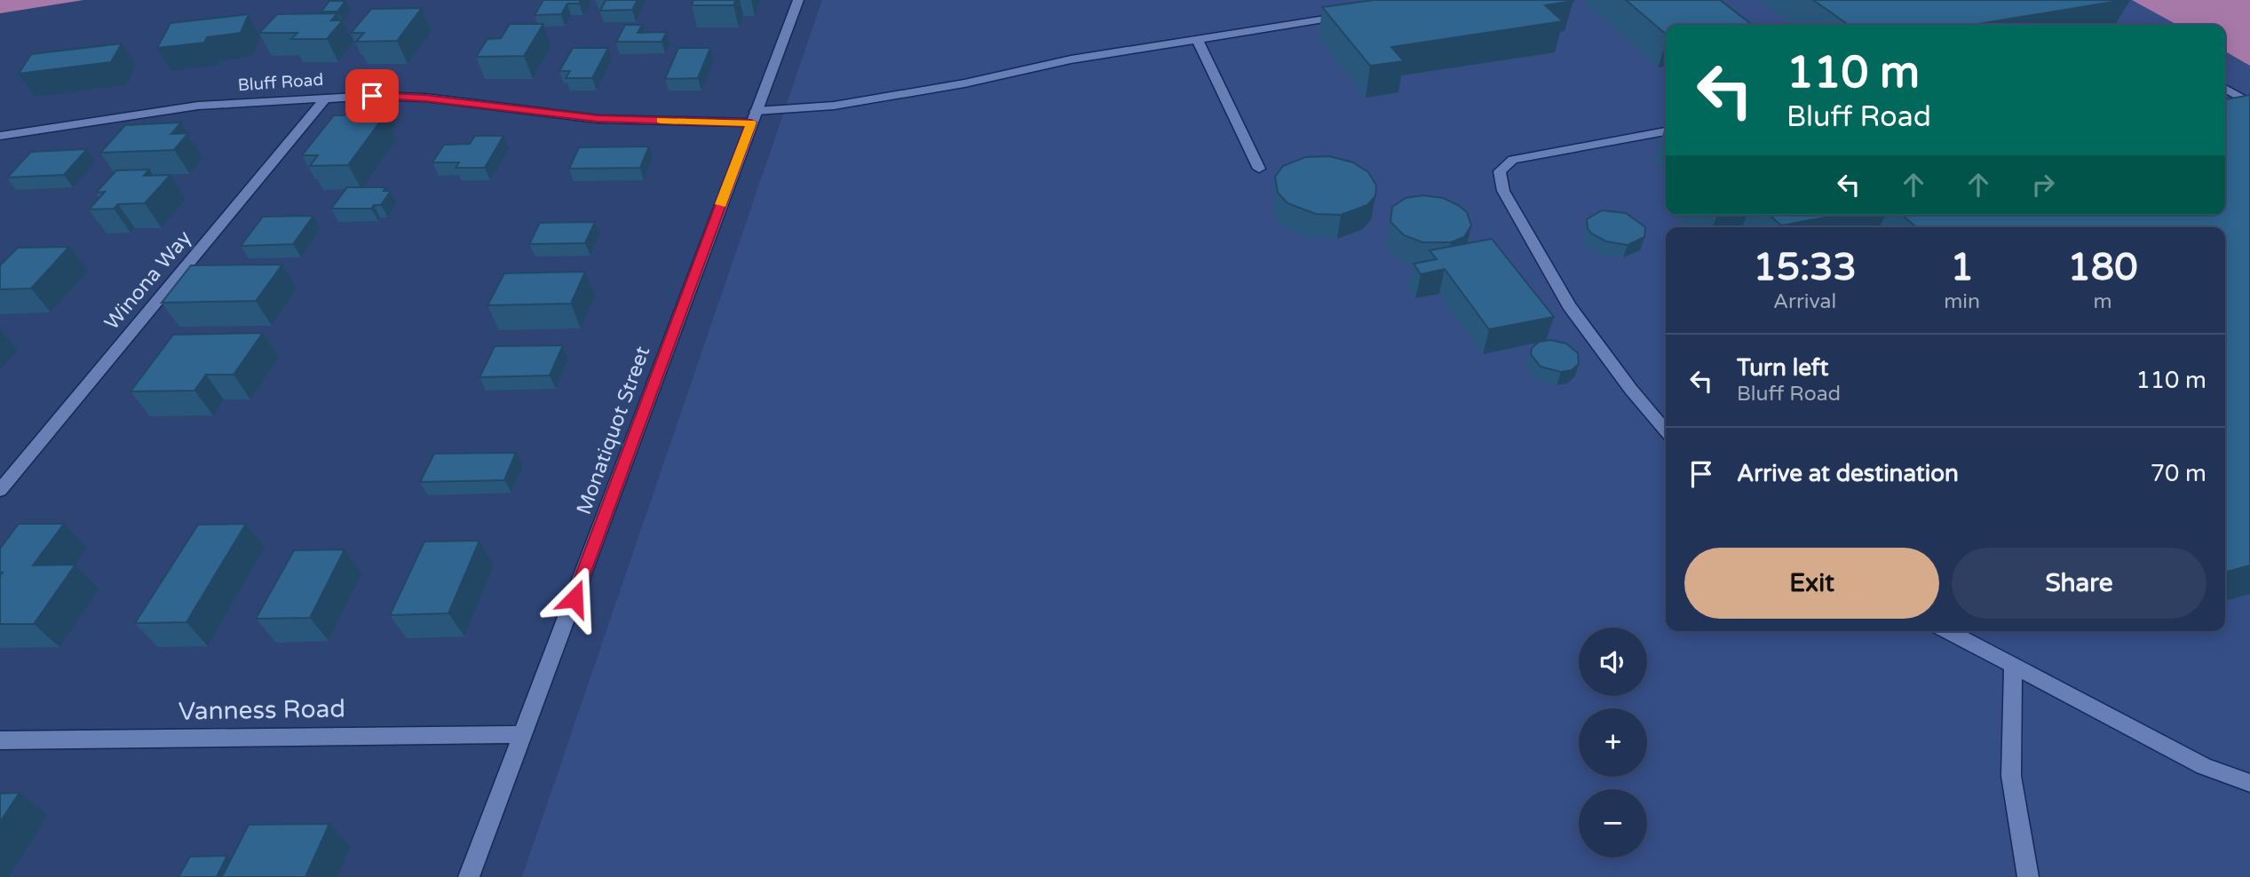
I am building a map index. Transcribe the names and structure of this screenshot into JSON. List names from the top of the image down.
{
  "streets": {
    "street": [
      "Bluff Road",
      "Winona Way",
      "Monatiquot Street",
      "Vanness Road"
    ]
  },
  "crossings": [
    ["Bluff Road", "Winona Way"],
    ["Bluff Road", "Monatiquot Street"],
    ["Monatiquot Street", "Vanness Road"]
  ],
  "page": {
    "turn": ["110 m", "Bluff Road"],
    "eta": [
      "15:33",
      "Arrival",
      "1",
      "min",
      "180",
      "m"
    ],
    "list": [
      {
        "name": "Turn left",
        "note": "Bluff Road",
        "value": "110 m"
      },
      {
        "name": "Arrive at destination",
        "value": "70 m"
      }
    ],
    "buttons": ["Exit", "Share"],
    "map_buttons": ["+", "−"]
  }
}
